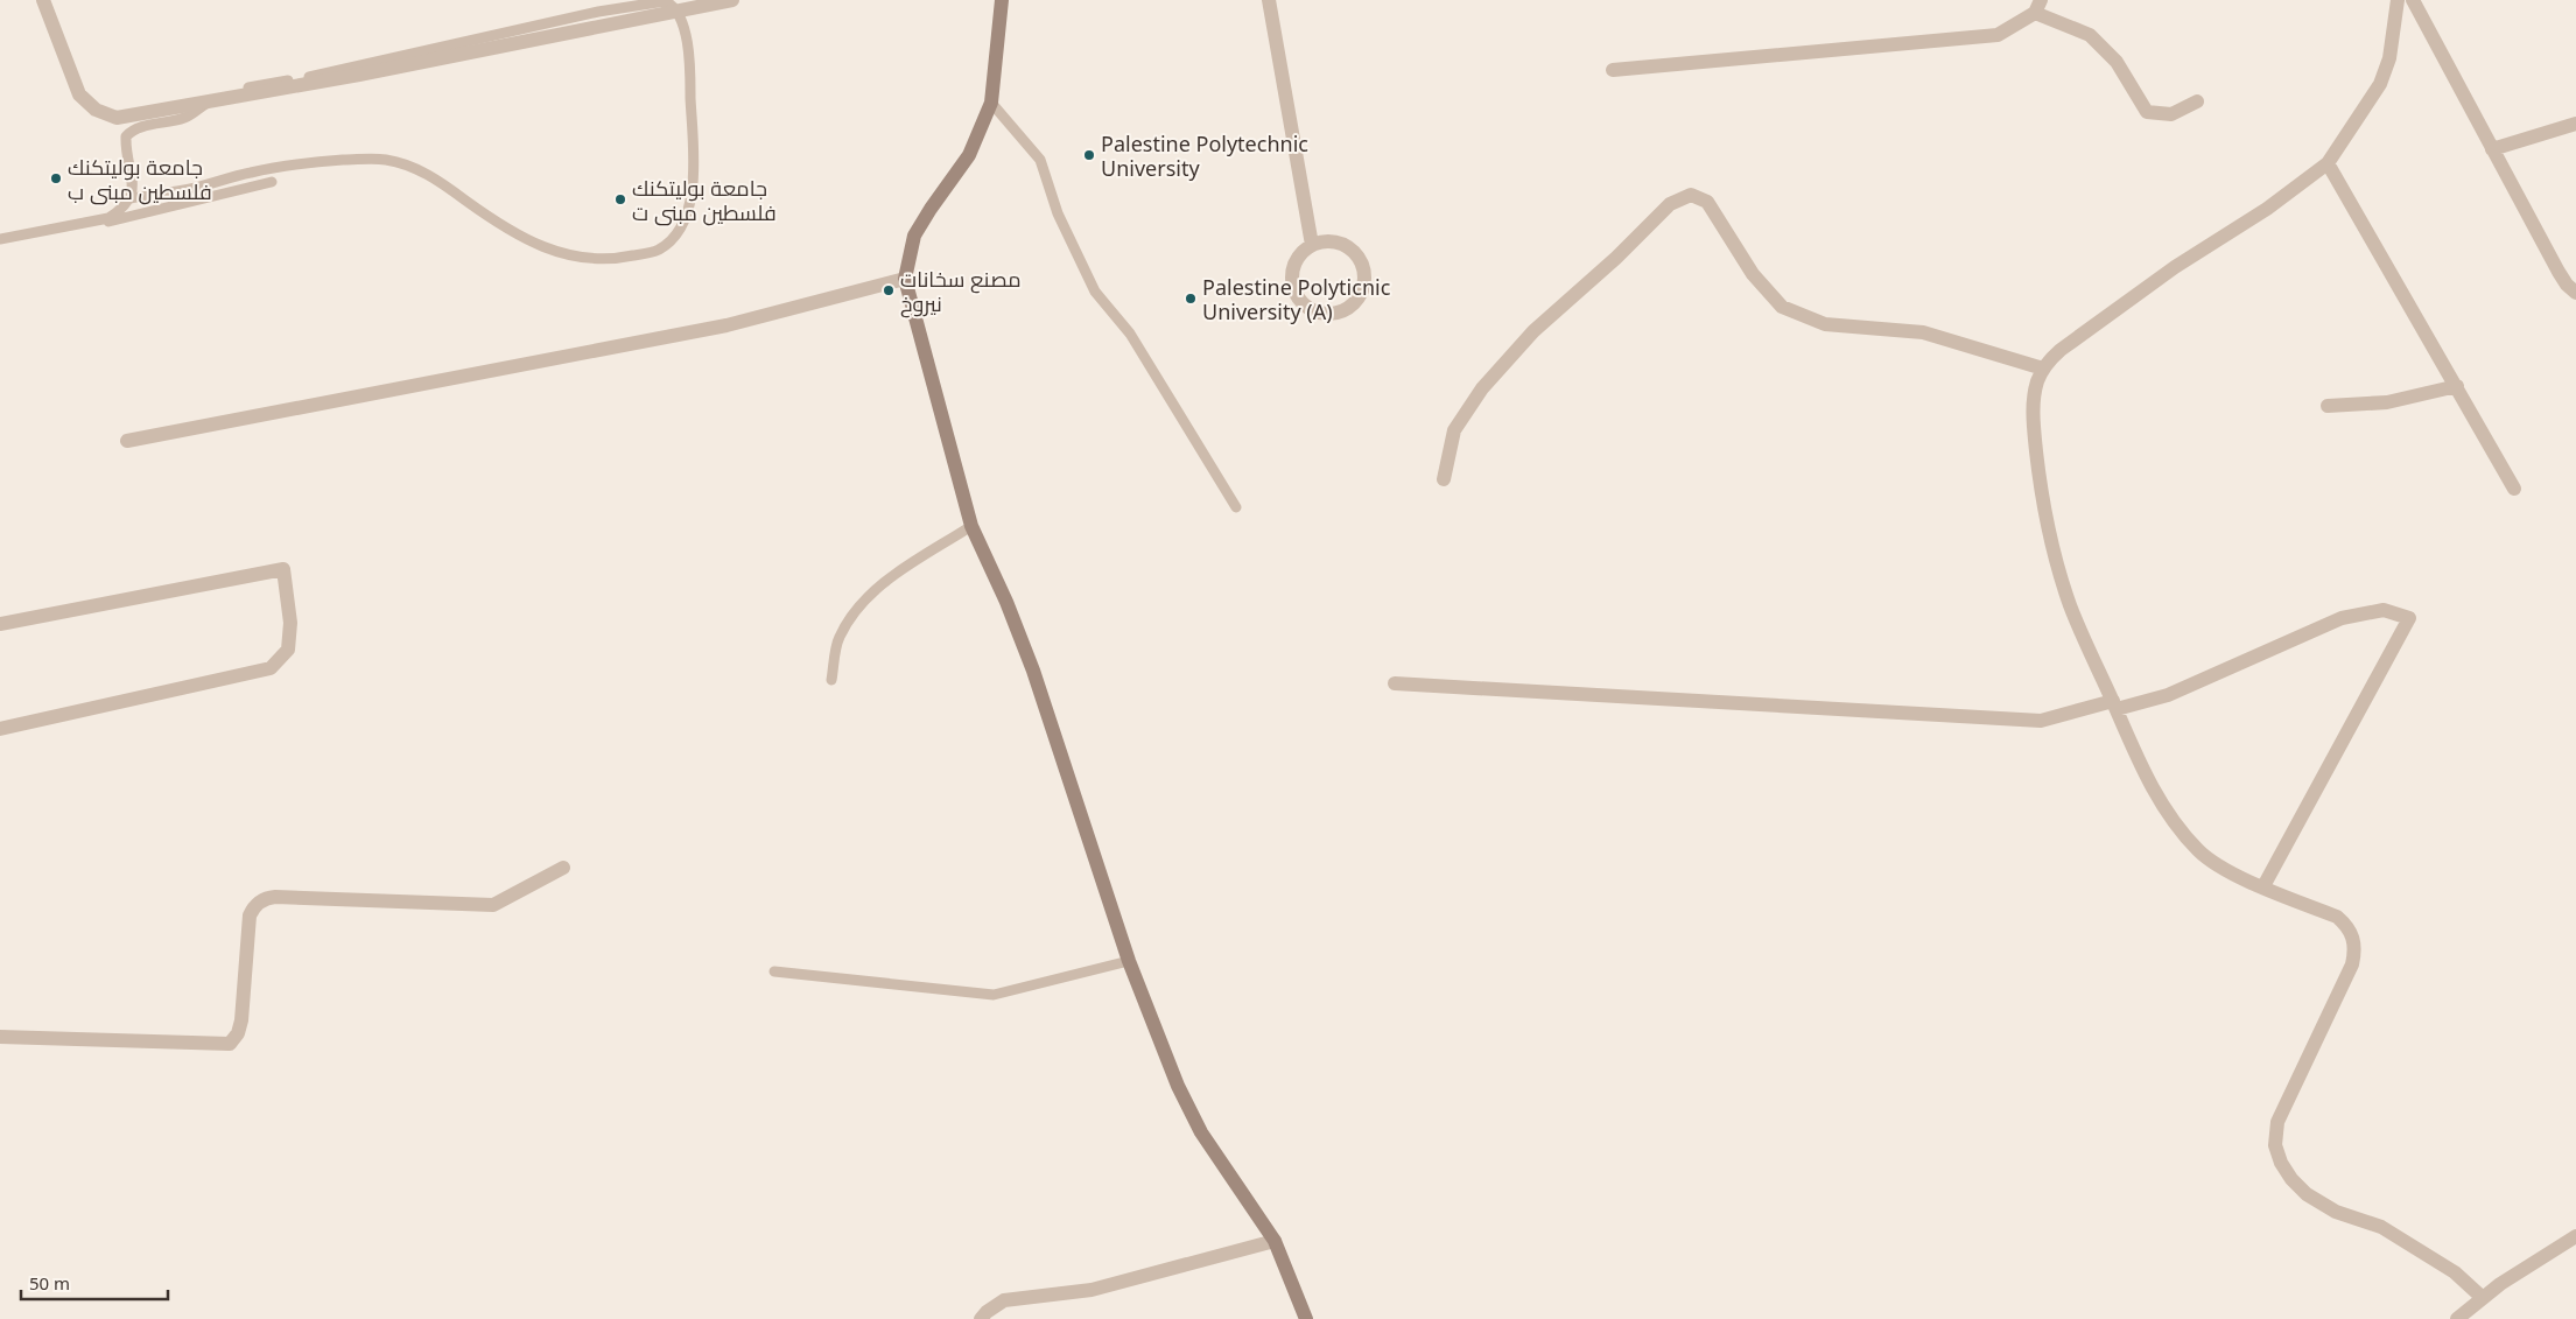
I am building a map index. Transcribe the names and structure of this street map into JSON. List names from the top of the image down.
{
  "places": [
    "Palestine Polytechnic University",
    "جامعة بوليتكنك فلسطين مبنى ب",
    "جامعة بوليتكنك فلسطين مبنى ت",
    "مصنع سخانات نيروخ",
    "Palestine Polyticnic University (A)"
  ],
  "scale_bar": "50 m"
}
